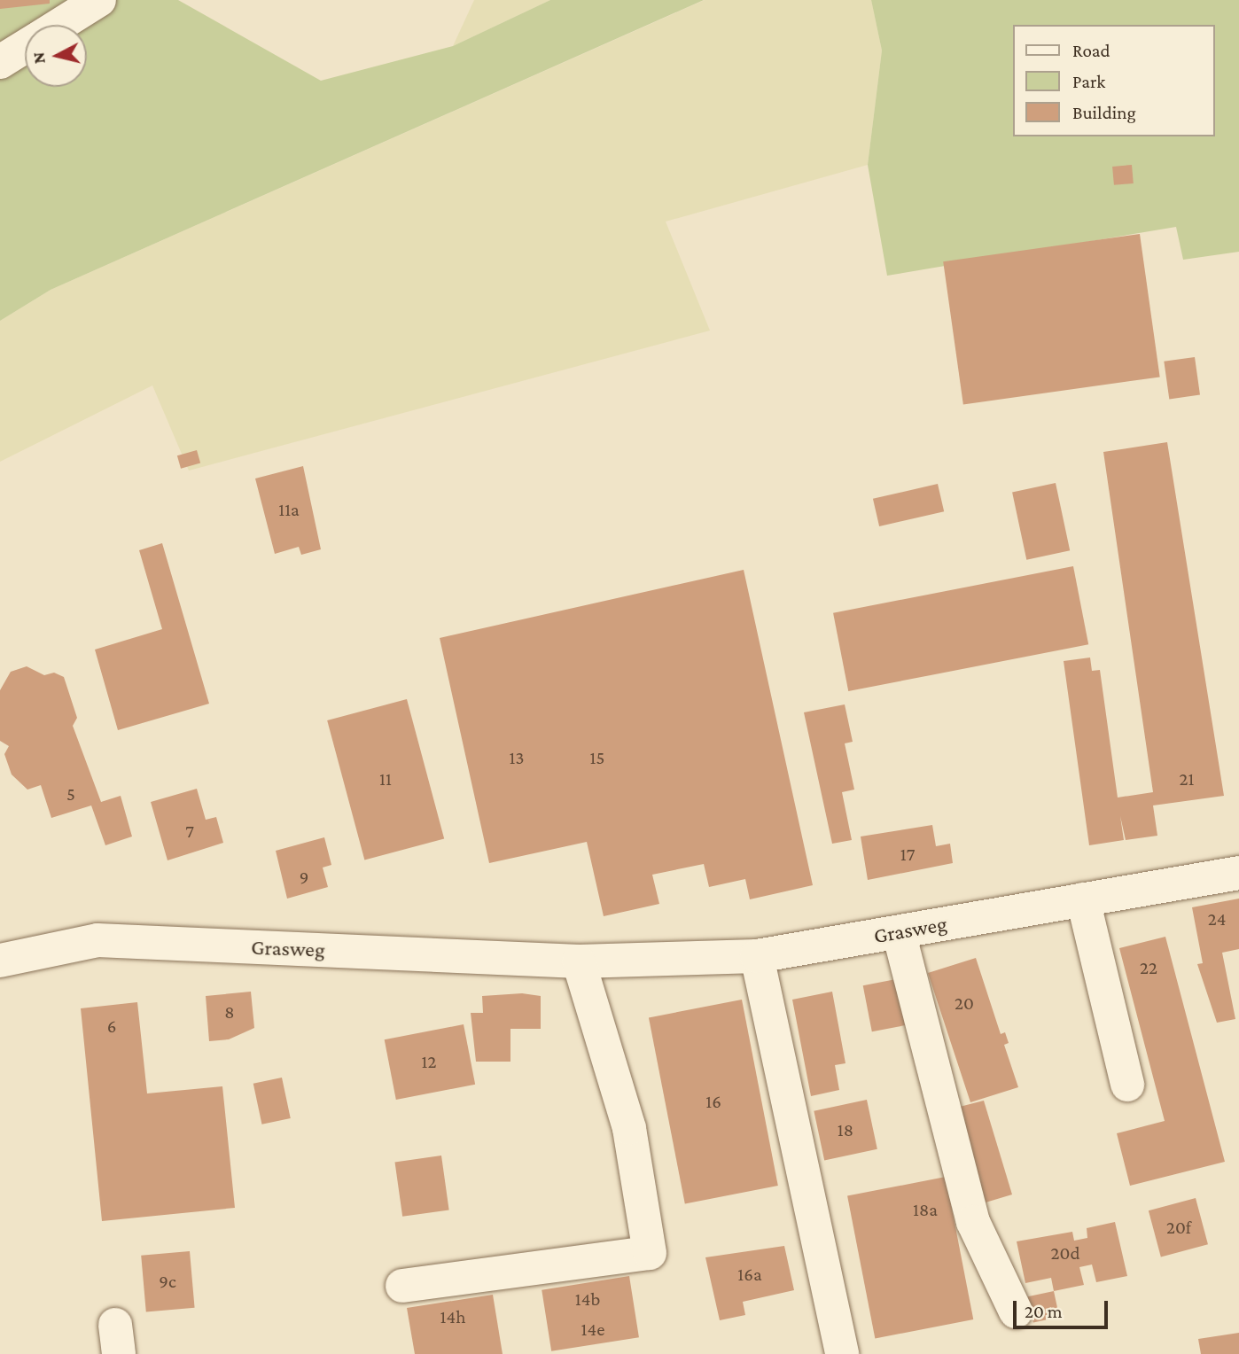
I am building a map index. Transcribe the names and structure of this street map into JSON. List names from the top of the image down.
{
  "streets": {
    "street": ["Grasweg"]
  },
  "house_numbers": [
    "11a",
    "13",
    "15",
    "11",
    "21",
    "5",
    "7",
    "17",
    "9",
    "24",
    "22",
    "20",
    "8",
    "6",
    "12",
    "16",
    "18",
    "18a",
    "20f",
    "20d",
    "16a",
    "9c",
    "14b",
    "14h",
    "14e"
  ],
  "legend": ["Road", "Park", "Building"],
  "scale_bar": "20 m",
  "north": "left"
}
